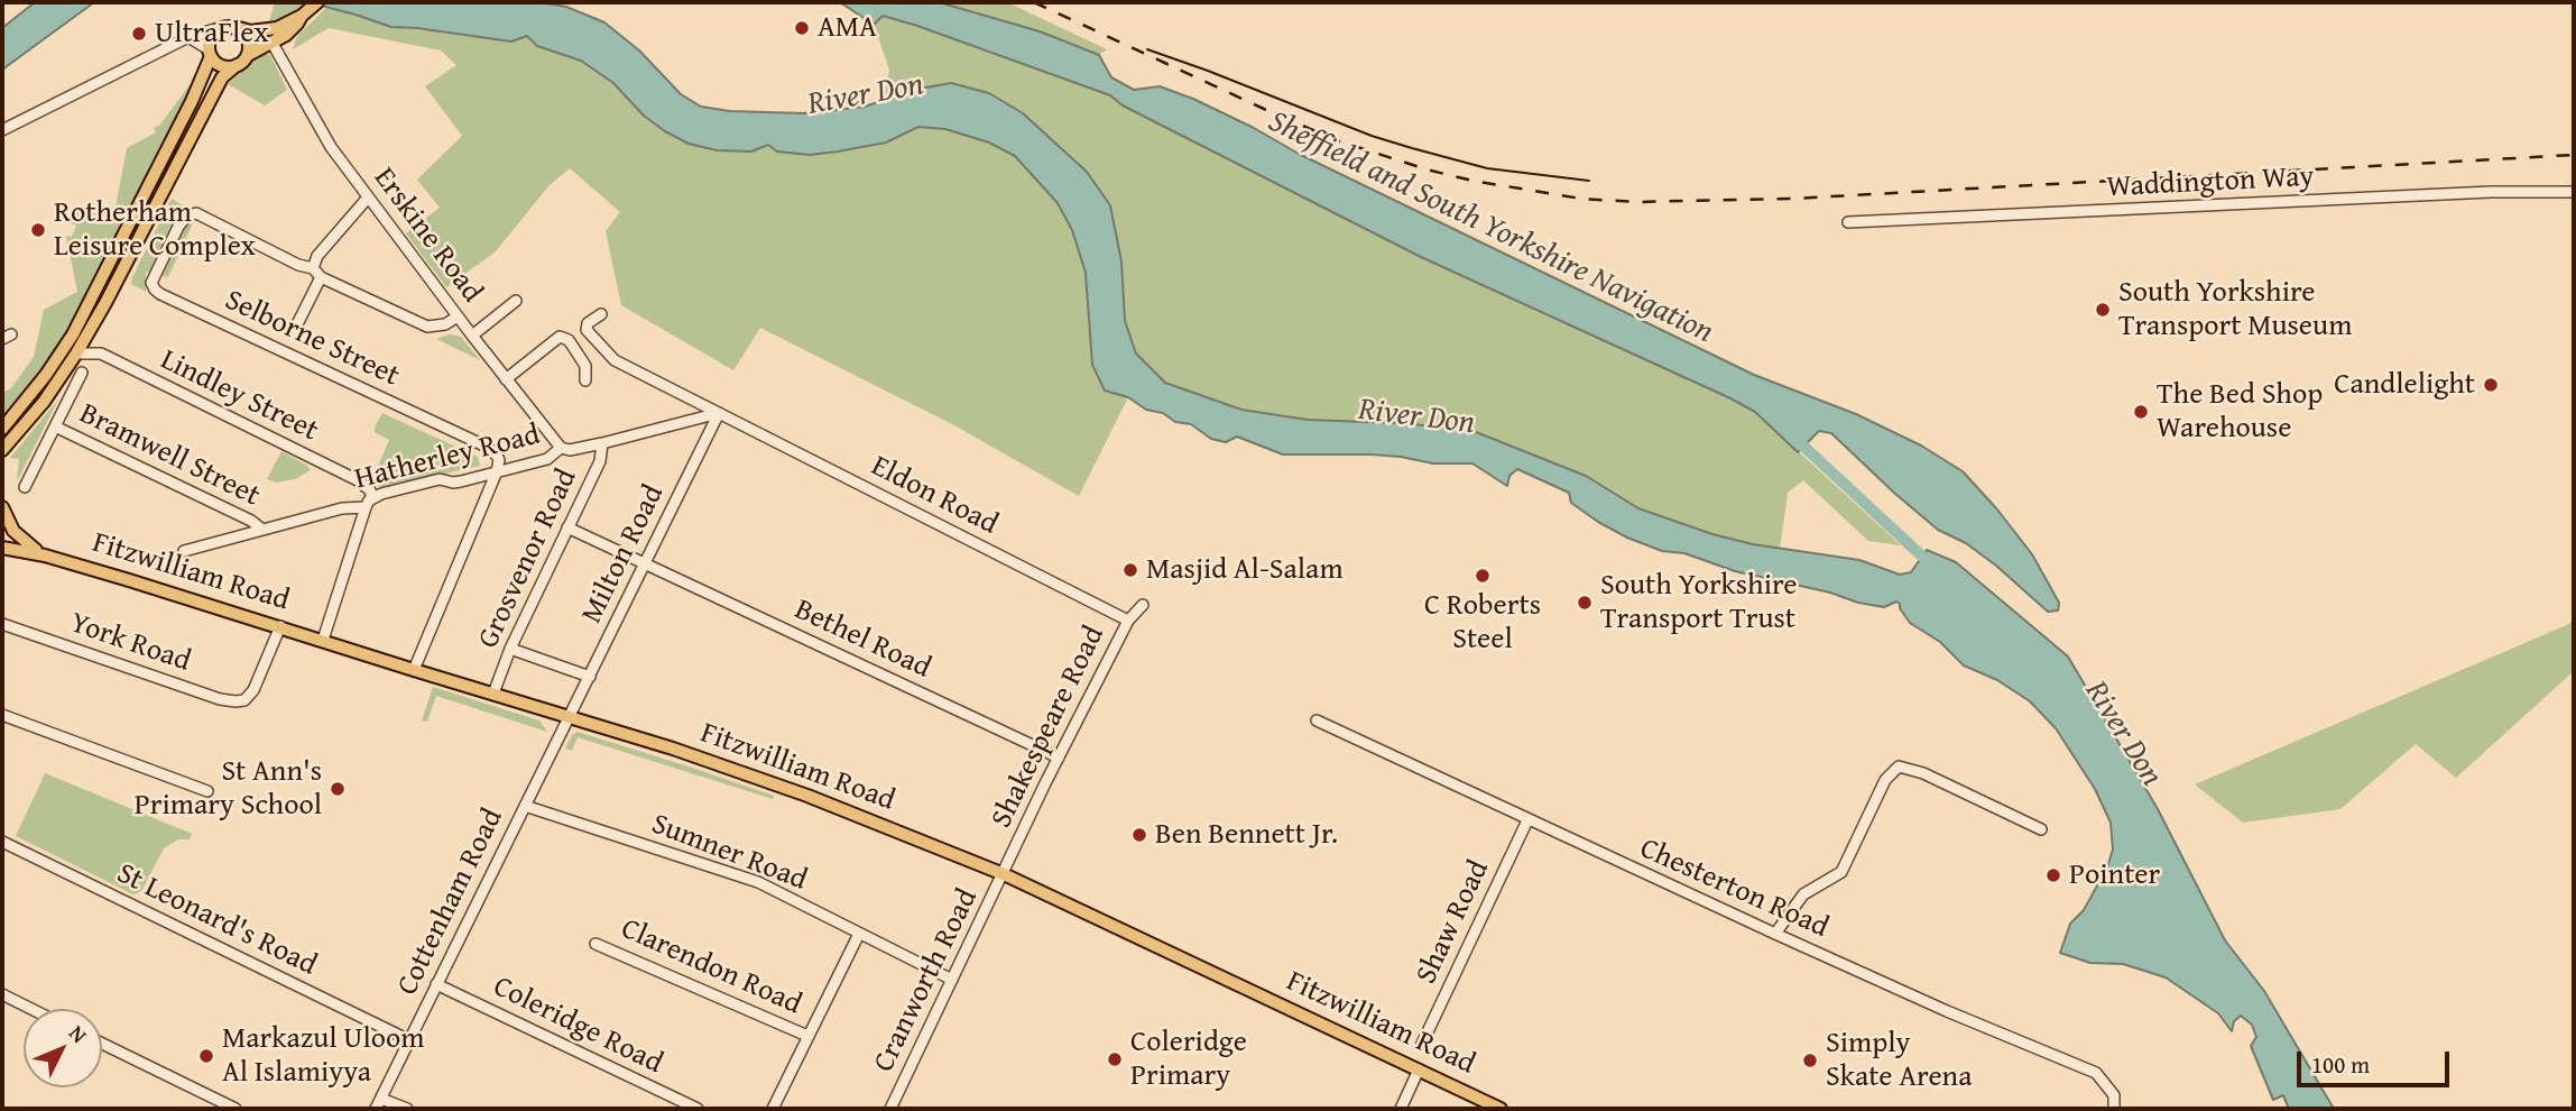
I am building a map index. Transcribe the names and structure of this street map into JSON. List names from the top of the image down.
{
  "streets": {
    "main road": ["Fitzwilliam Road"],
    "street": [
      "Waddington Way",
      "Erskine Road",
      "Selborne Street",
      "Lindley Street",
      "Bramwell Street",
      "Hatherley Road",
      "Eldon Road",
      "Milton Road",
      "Grosvenor Road",
      "Bethel Road",
      "York Road",
      "Shakespeare Road",
      "Sumner Road",
      "Chesterton Road",
      "Cottenham Road",
      "St Leonard's Road",
      "Shaw Road",
      "Clarendon Road",
      "Cranworth Road",
      "Coleridge Road"
    ]
  },
  "crossings": [
    ["Erskine Road", "Hatherley Road"],
    ["Selborne Street", "Hatherley Road"],
    ["Lindley Street", "Hatherley Road"],
    ["Bramwell Street", "Hatherley Road"],
    ["Hatherley Road", "Eldon Road"],
    ["Hatherley Road", "Milton Road"],
    ["Hatherley Road", "Grosvenor Road"],
    ["Eldon Road", "Milton Road"],
    ["Eldon Road", "Shakespeare Road"],
    ["Milton Road", "Fitzwilliam Road"],
    ["Milton Road", "Bethel Road"],
    ["Milton Road", "Cottenham Road"],
    ["Grosvenor Road", "Fitzwilliam Road"],
    ["Grosvenor Road", "Bethel Road"],
    ["Fitzwilliam Road", "York Road"],
    ["Fitzwilliam Road", "Shakespeare Road"],
    ["Fitzwilliam Road", "Cottenham Road"],
    ["Fitzwilliam Road", "Cranworth Road"],
    ["Bethel Road", "Shakespeare Road"],
    ["Shakespeare Road", "Cranworth Road"],
    ["Sumner Road", "Cottenham Road"],
    ["Sumner Road", "Cranworth Road"],
    ["Chesterton Road", "Shaw Road"],
    ["Cottenham Road", "St Leonard's Road"],
    ["Cottenham Road", "Coleridge Road"]
  ],
  "water": ["River Don", "Sheffield and South Yorkshire Navigation"],
  "places": [
    "AMA",
    "UltraFlex",
    "Rotherham Leisure Complex",
    "South Yorkshire Transport Museum",
    "Candlelight",
    "The Bed Shop Warehouse",
    "Masjid Al-Salam",
    "C Roberts Steel",
    "South Yorkshire Transport Trust",
    "St Ann's Primary School",
    "Ben Bennett Jr.",
    "Pointer",
    "Markazul Uloom Al Islamiyya",
    "Coleridge Primary",
    "Simply Skate Arena"
  ],
  "scale_bar": "100 m",
  "north": "top right"
}
